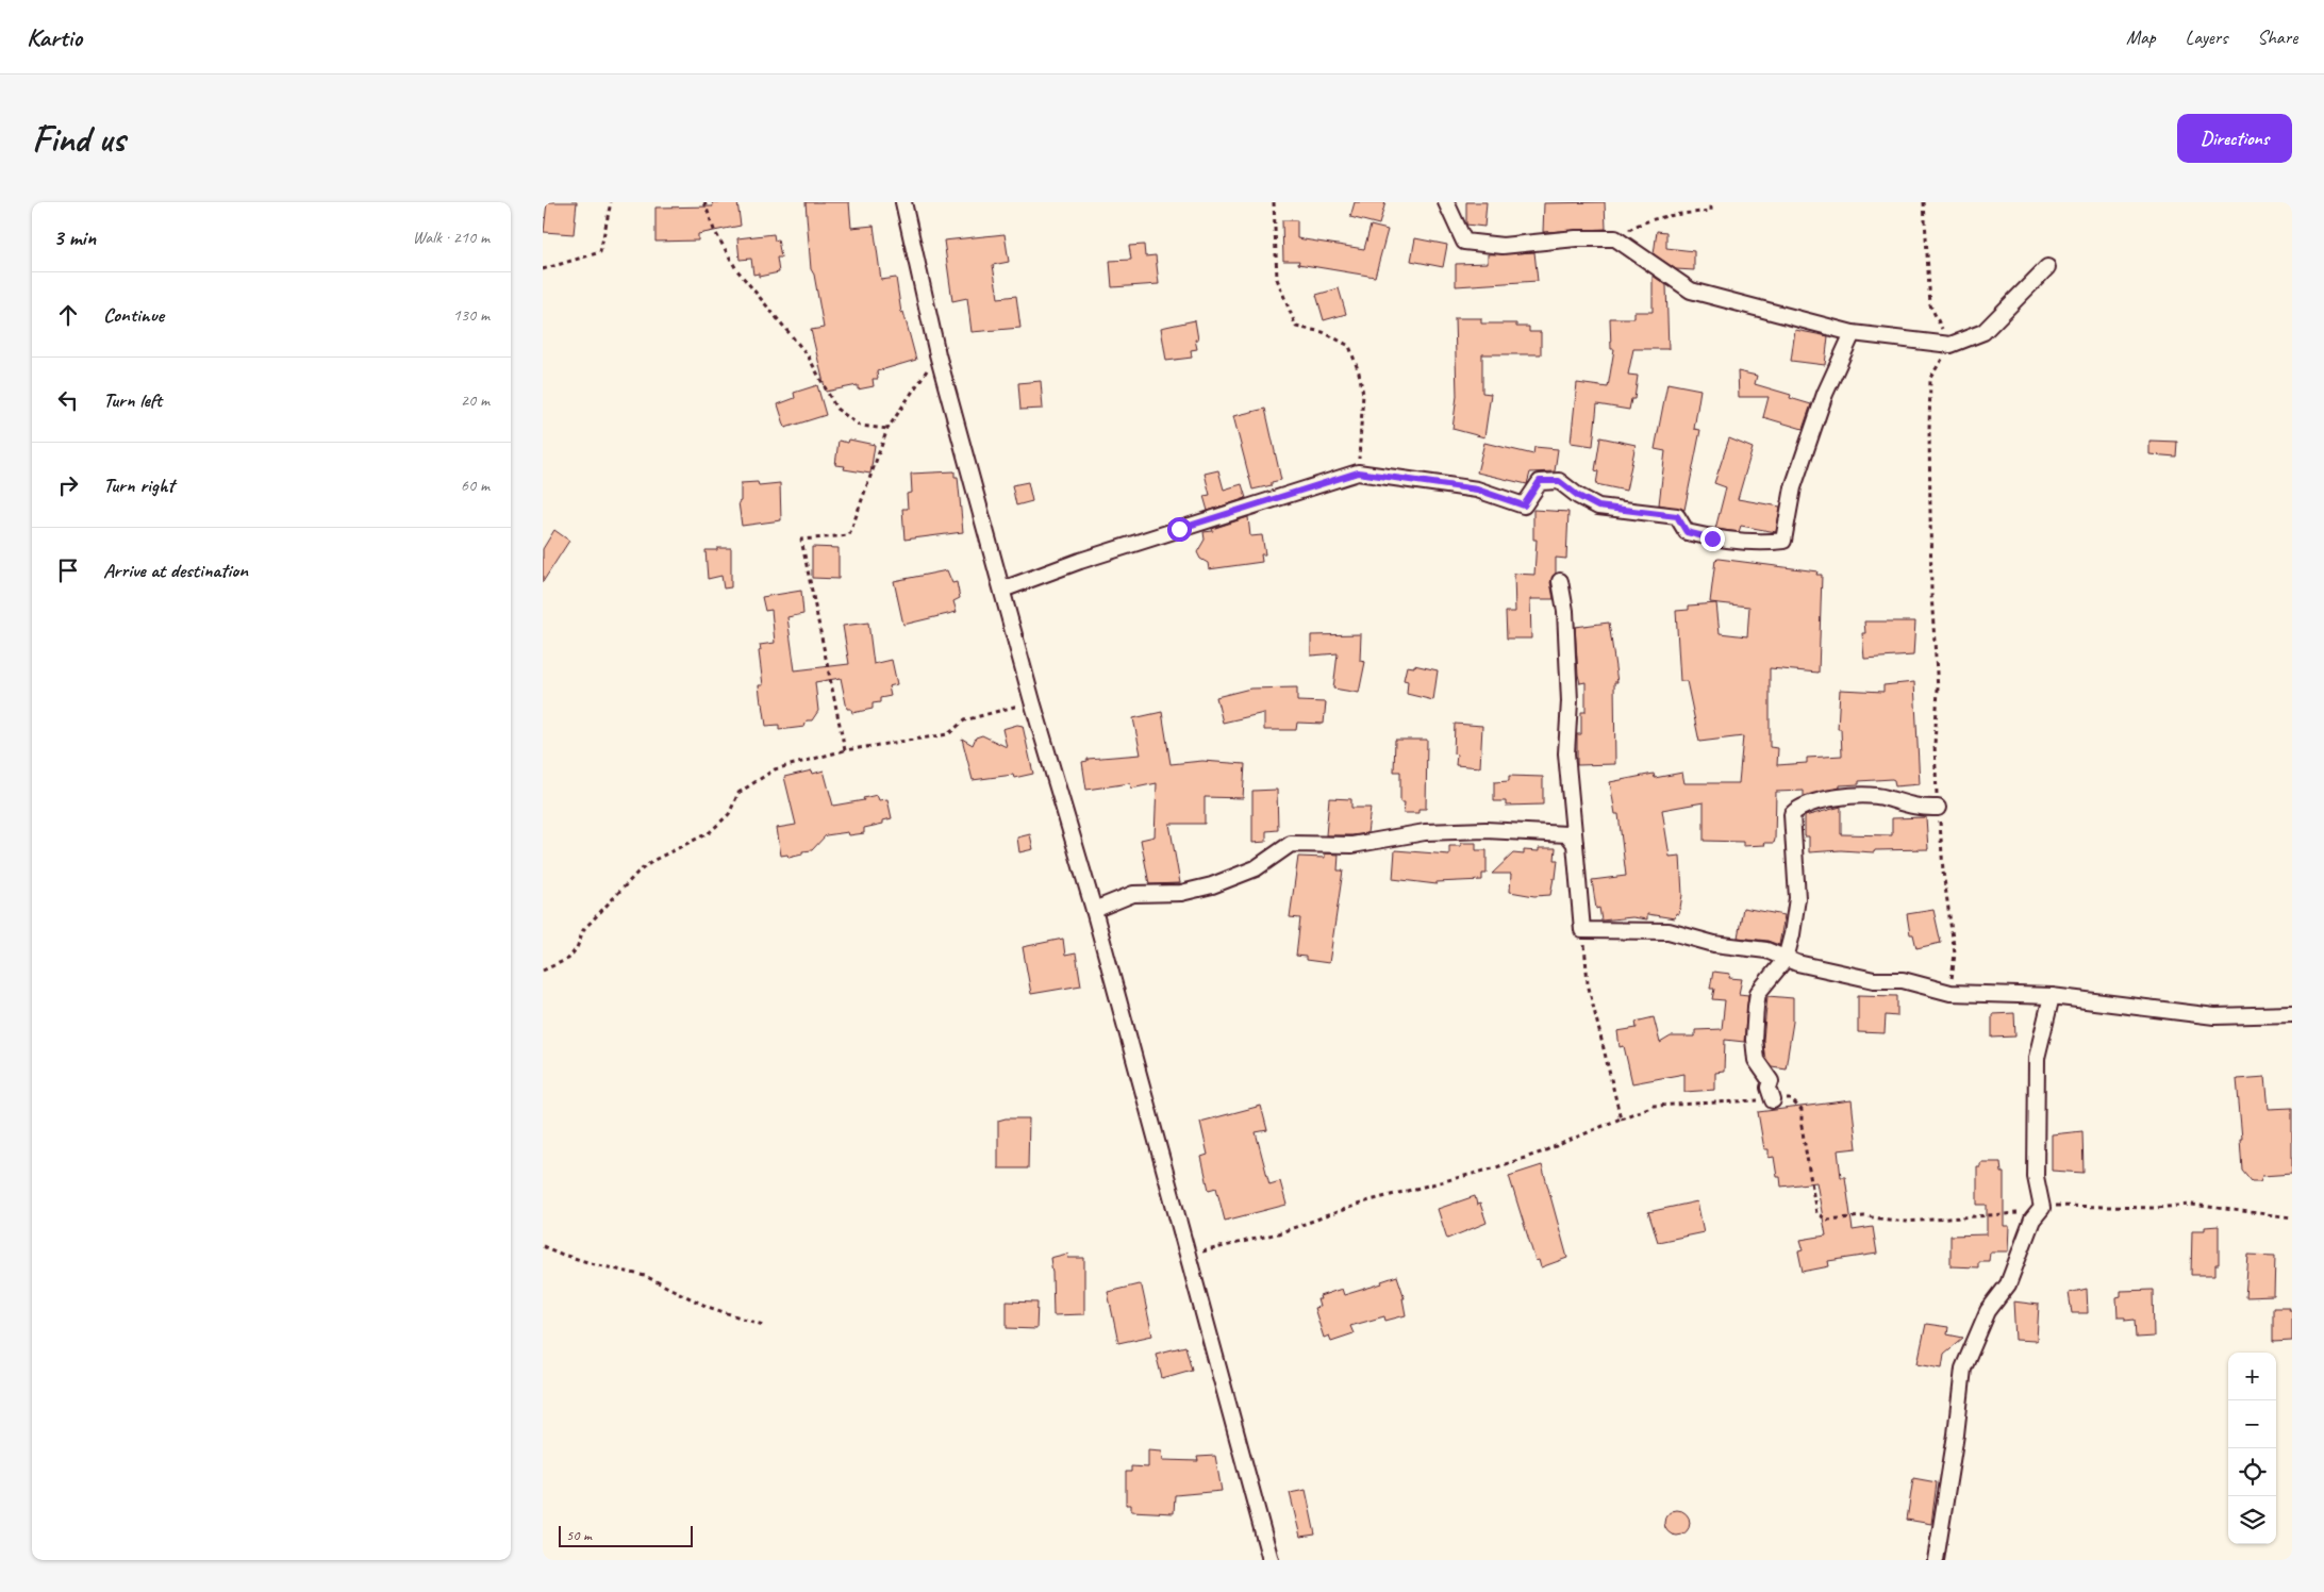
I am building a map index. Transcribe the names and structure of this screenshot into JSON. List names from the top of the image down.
{
  "scale_bar": "50 m",
  "page": {
    "header": "Kartio",
    "nav": ["Map", "Layers", "Share"],
    "buttons": "Directions",
    "title": "Find us",
    "heading": ["3 min", "Walk · 210 m"],
    "list": [
      ["Continue", "130 m"],
      ["Turn left", "20 m"],
      ["Turn right", "60 m"],
      "Arrive at destination"
    ],
    "map_buttons": ["+", "−"],
    "scale": "50 m"
  }
}
